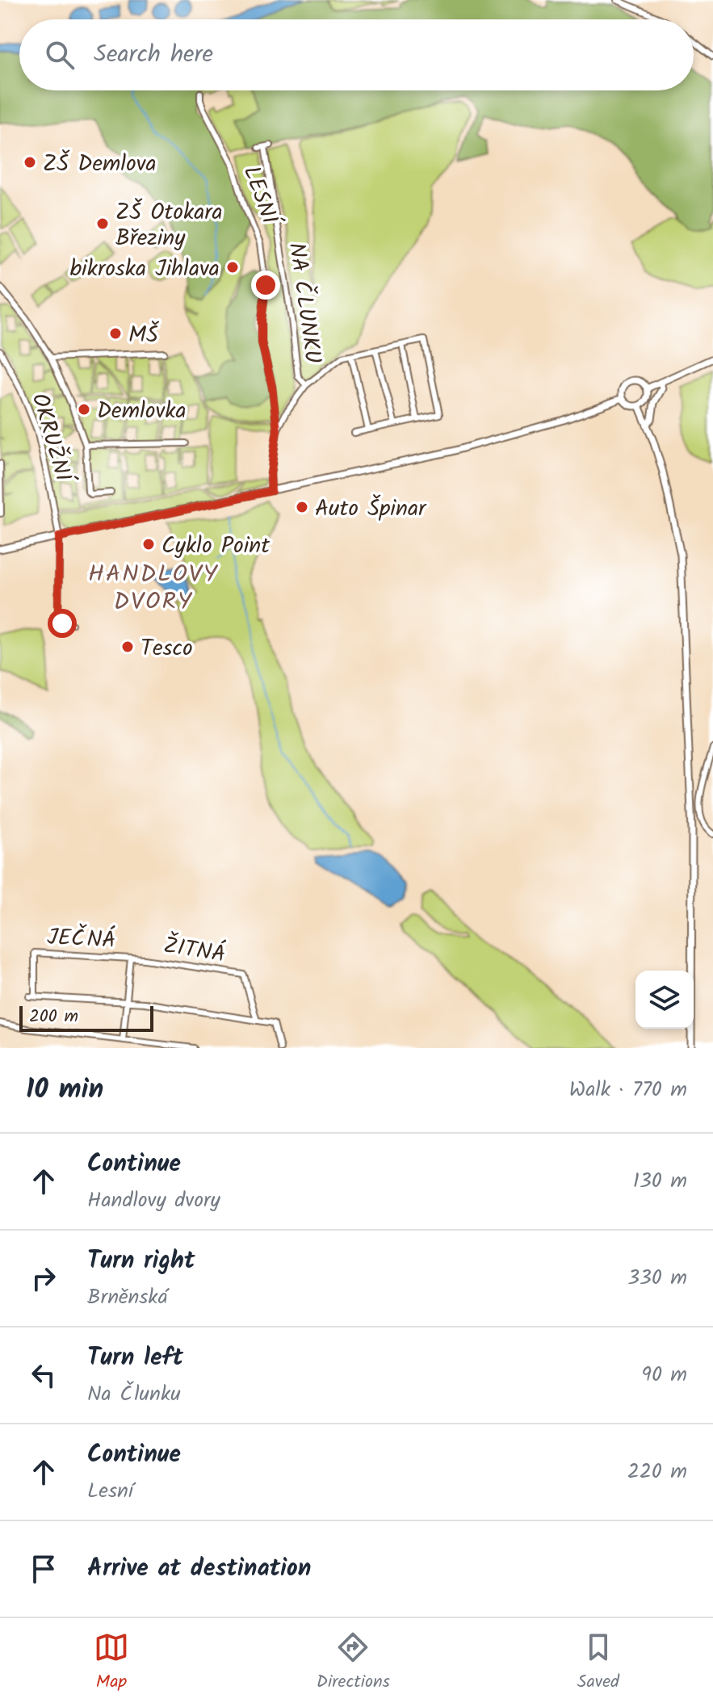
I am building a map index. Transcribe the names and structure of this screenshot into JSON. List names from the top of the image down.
{
  "streets": {
    "street": [
      "LESNÍ",
      "NA ČLUNKU",
      "OKRUŽNÍ",
      "JEČNÁ",
      "ŽITNÁ"
    ]
  },
  "crossings": [
    ["LESNÍ", "NA ČLUNKU"],
    ["JEČNÁ", "ŽITNÁ"]
  ],
  "districts": ["HANDLOVY DVORY"],
  "places": [
    "ZŠ Demlova",
    "ZŠ Otokara Březiny",
    "bikroska Jihlava",
    "MŠ",
    "Demlovka",
    "Auto Špinar",
    "Cyklo Point",
    "Tesco"
  ],
  "scale_bar": "200 m",
  "page": {
    "search": "Search here",
    "scale": "200 m",
    "heading": ["10 min", "Walk · 770 m"],
    "list": [
      ["Continue", "Handlovy dvory", "130 m"],
      ["Turn right", "Brněnská", "330 m"],
      ["Turn left", "Na Člunku", "90 m"],
      ["Continue", "Lesní", "220 m"],
      "Arrive at destination"
    ],
    "nav": ["Map", "Directions", "Saved"]
  }
}
